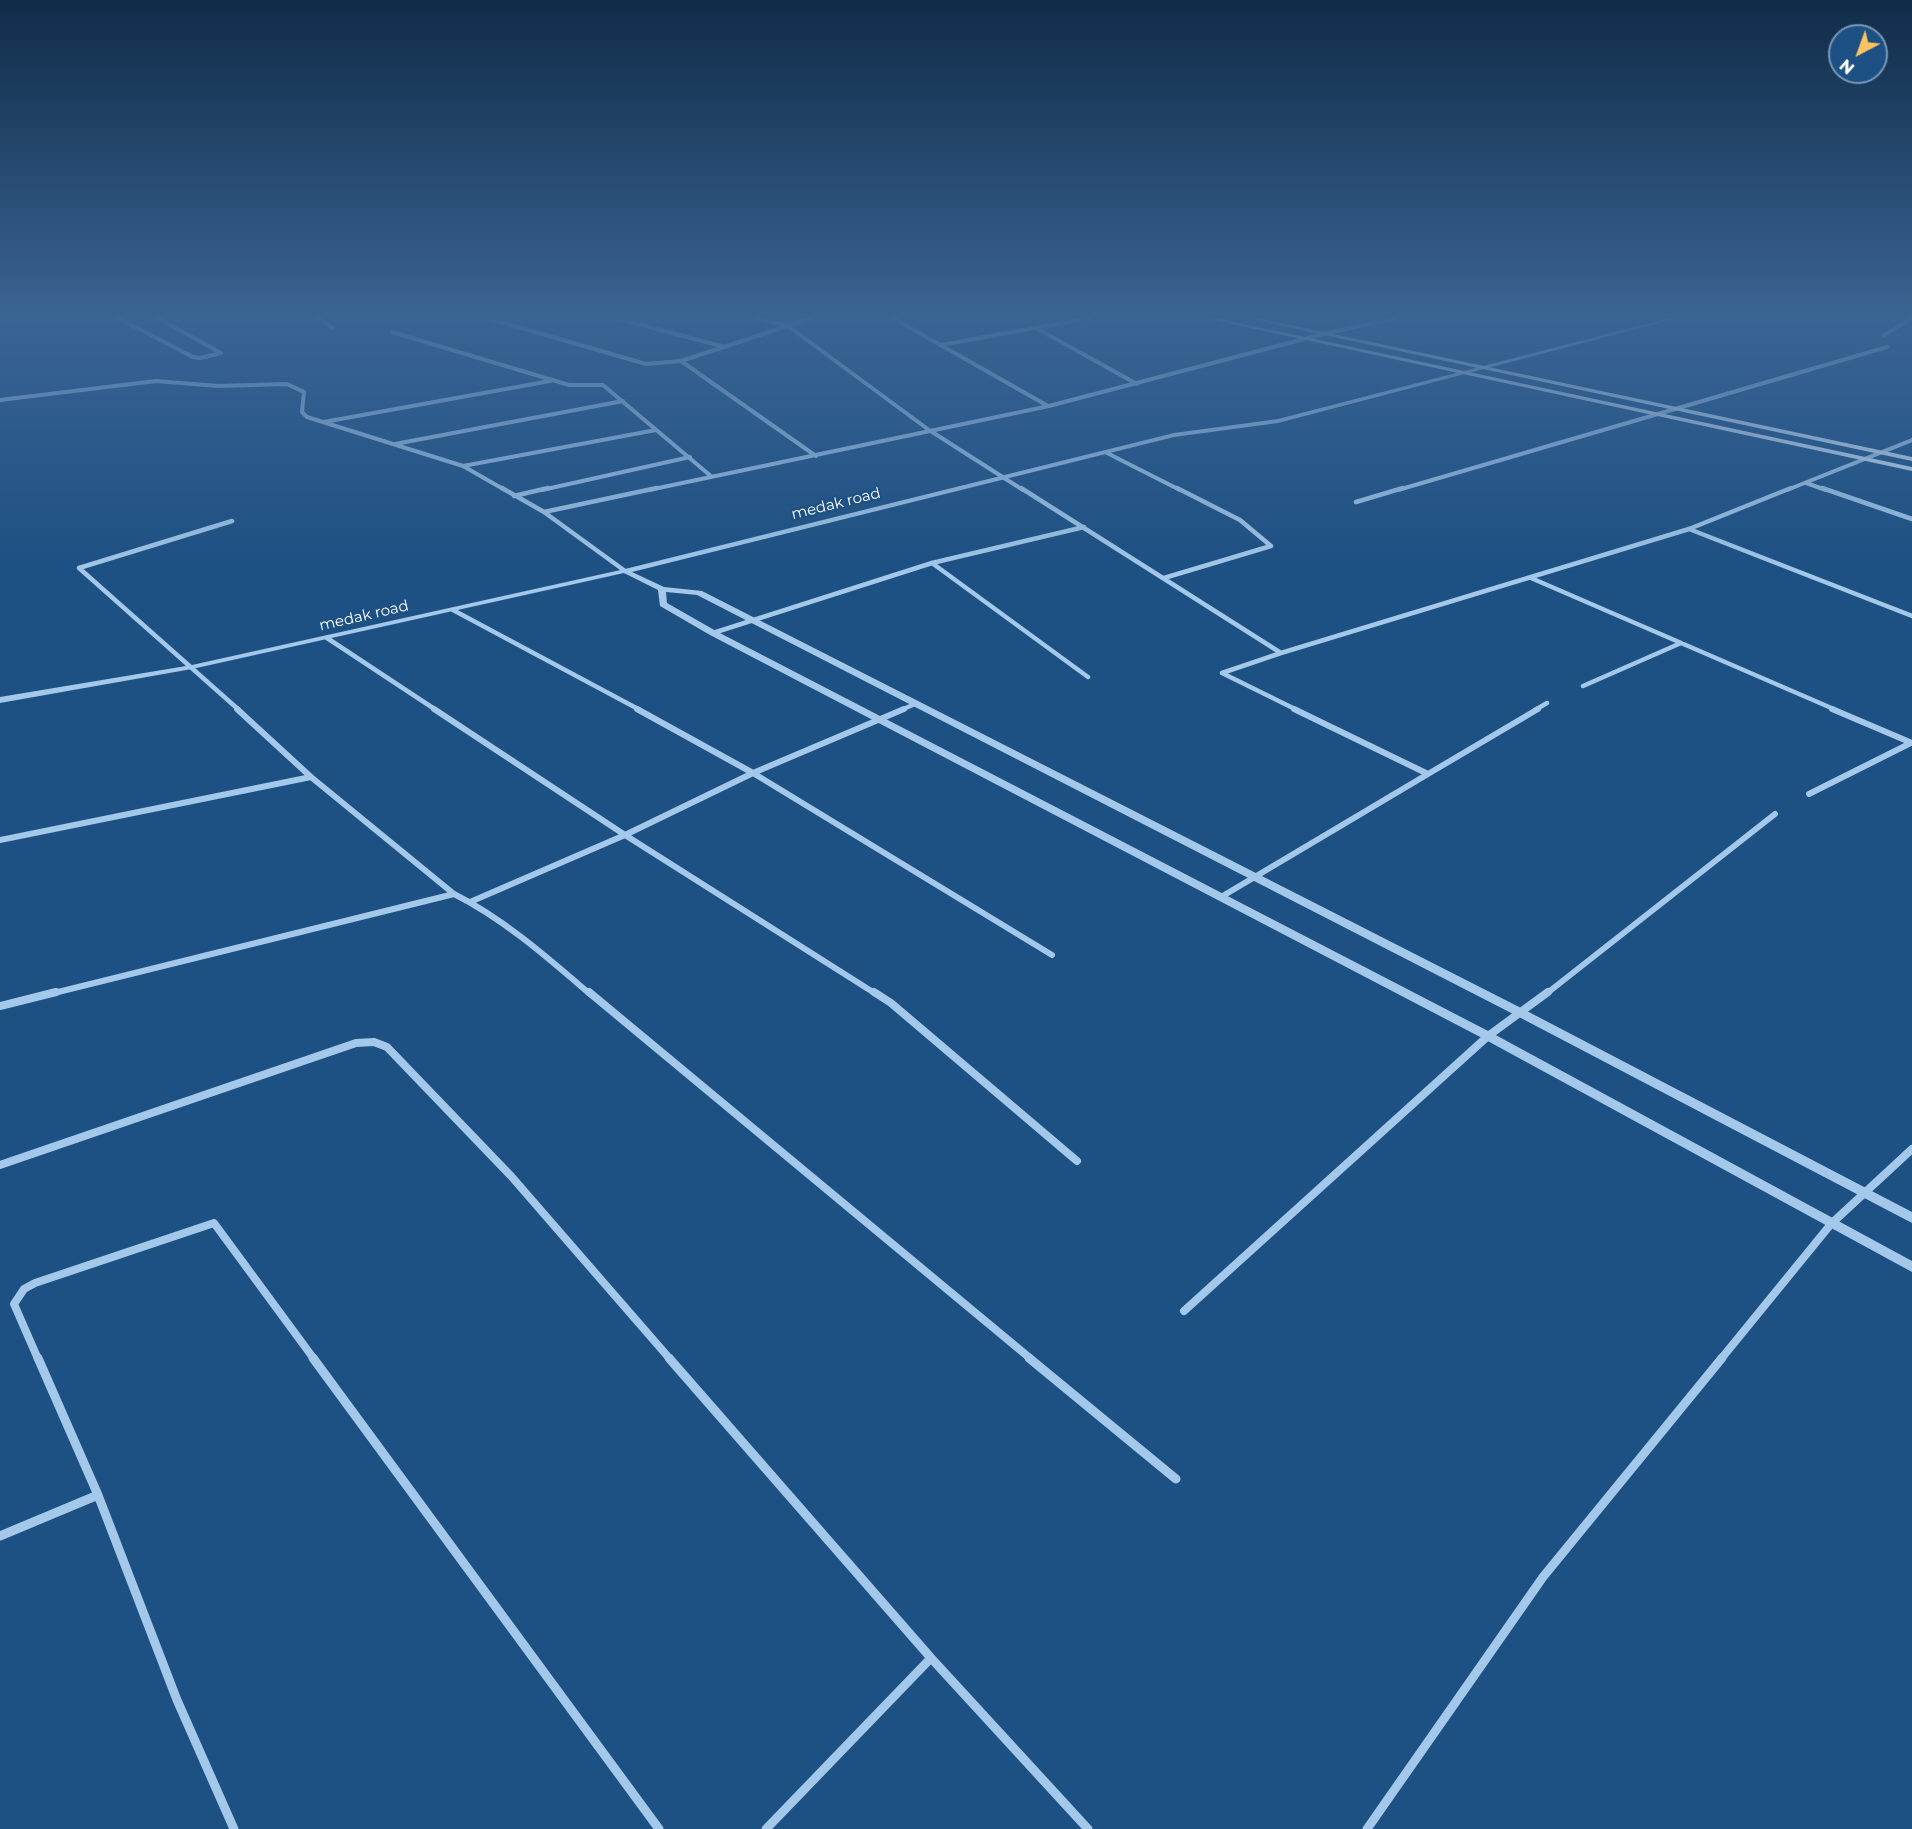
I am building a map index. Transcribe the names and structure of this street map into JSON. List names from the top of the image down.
{
  "streets": {
    "street": ["medak road"]
  },
  "north": "bottom left"
}
